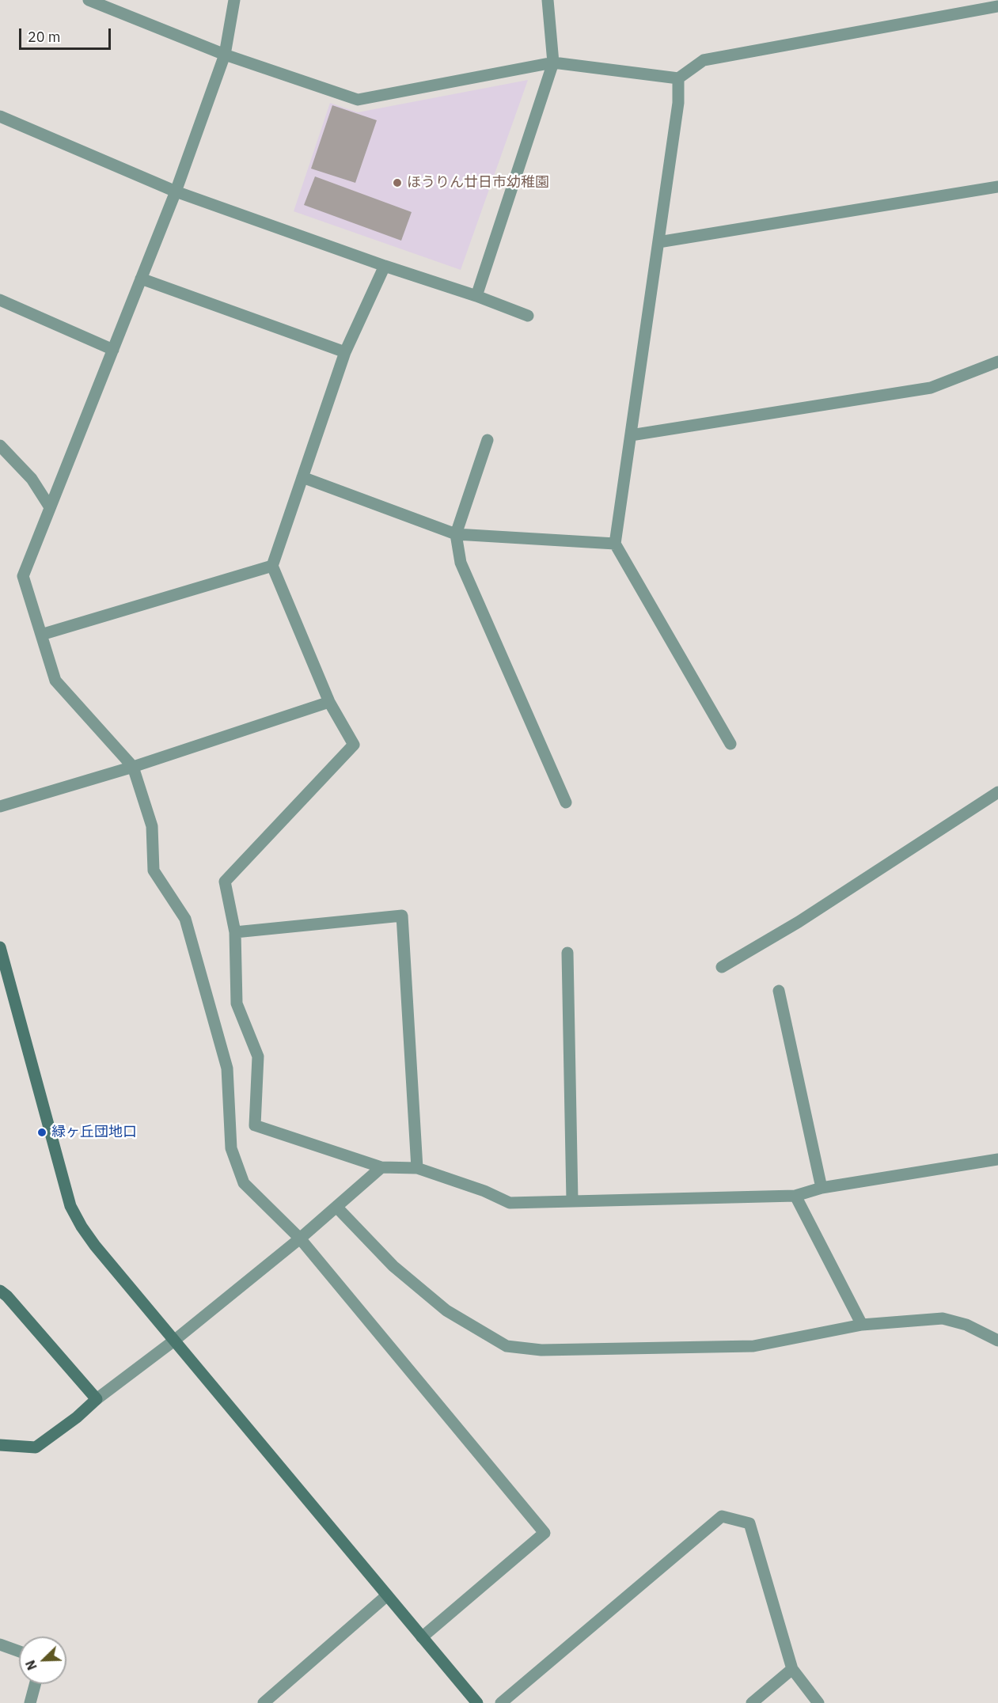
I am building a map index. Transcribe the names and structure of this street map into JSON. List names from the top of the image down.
{
  "places": ["ほうりん廿日市幼稚園", "緑ヶ丘団地口"],
  "scale_bar": "20 m",
  "north": "bottom left"
}
